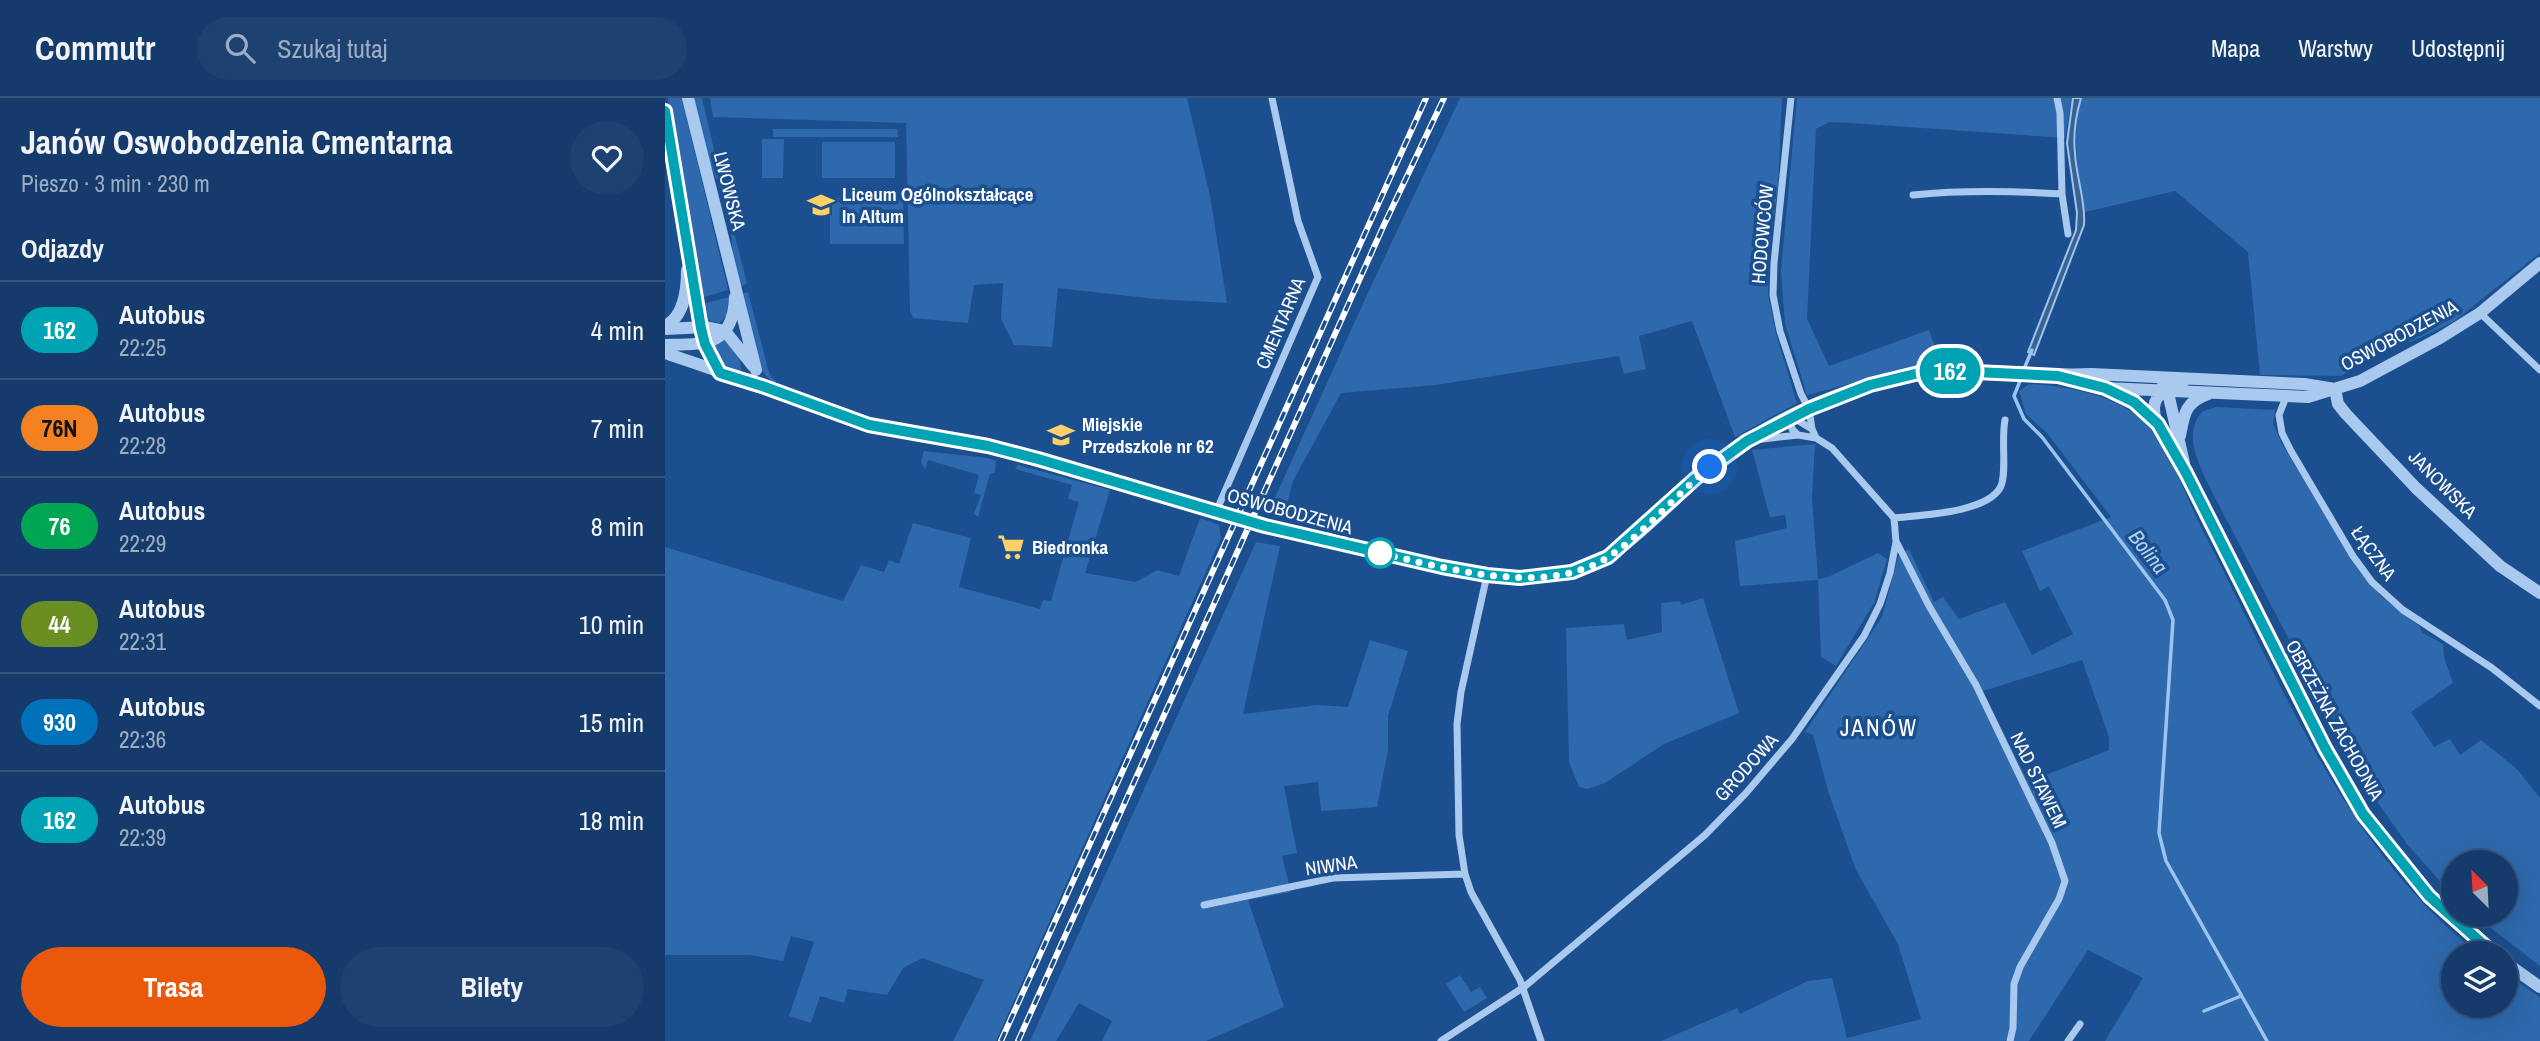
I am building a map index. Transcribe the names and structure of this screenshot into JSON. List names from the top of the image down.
{
  "streets": {
    "street": [
      "LWOWSKA",
      "HODOWCÓW",
      "CMENTARNA",
      "OSWOBODZENIA",
      "JANOWSKA",
      "ŁĄCZNA",
      "OBRZEŻNA ZACHODNIA",
      "GRODOWA",
      "NAD STAWEM",
      "NIWNA"
    ]
  },
  "crossings": [
    ["HODOWCÓW", "OSWOBODZENIA"],
    ["CMENTARNA", "OSWOBODZENIA"],
    ["OSWOBODZENIA", "JANOWSKA"],
    ["OSWOBODZENIA", "ŁĄCZNA"],
    ["OSWOBODZENIA", "OBRZEŻNA ZACHODNIA"],
    ["GRODOWA", "NAD STAWEM"]
  ],
  "districts": ["JANÓW"],
  "water": ["Bolina"],
  "places": {
    "school or university": ["Liceum Ogólnokształcące In Altum", "Miejskie Przedszkole nr 62"],
    "supermarket": ["Biedronka"]
  },
  "lines": ["bus line 162"],
  "north": "top left",
  "page": {
    "header": "Commutr",
    "search": "Szukaj tutaj",
    "nav": ["Mapa", "Warstwy", "Udostępnij"],
    "heading": [
      ["Janów Oswobodzenia Cmentarna", "Pieszo · 3 min · 230 m"],
      "Odjazdy"
    ],
    "on_map": "162",
    "list": [
      {
        "mark": "162",
        "name": "Autobus",
        "note": "22:25",
        "value": "4 min"
      },
      {
        "mark": "76N",
        "name": "Autobus",
        "note": "22:28",
        "value": "7 min"
      },
      {
        "mark": "76",
        "name": "Autobus",
        "note": "22:29",
        "value": "8 min"
      },
      {
        "mark": "44",
        "name": "Autobus",
        "note": "22:31",
        "value": "10 min"
      },
      {
        "mark": "930",
        "name": "Autobus",
        "note": "22:36",
        "value": "15 min"
      },
      {
        "mark": "162",
        "name": "Autobus",
        "note": "22:39",
        "value": "18 min"
      }
    ],
    "buttons": ["Trasa", "Bilety"]
  }
}
